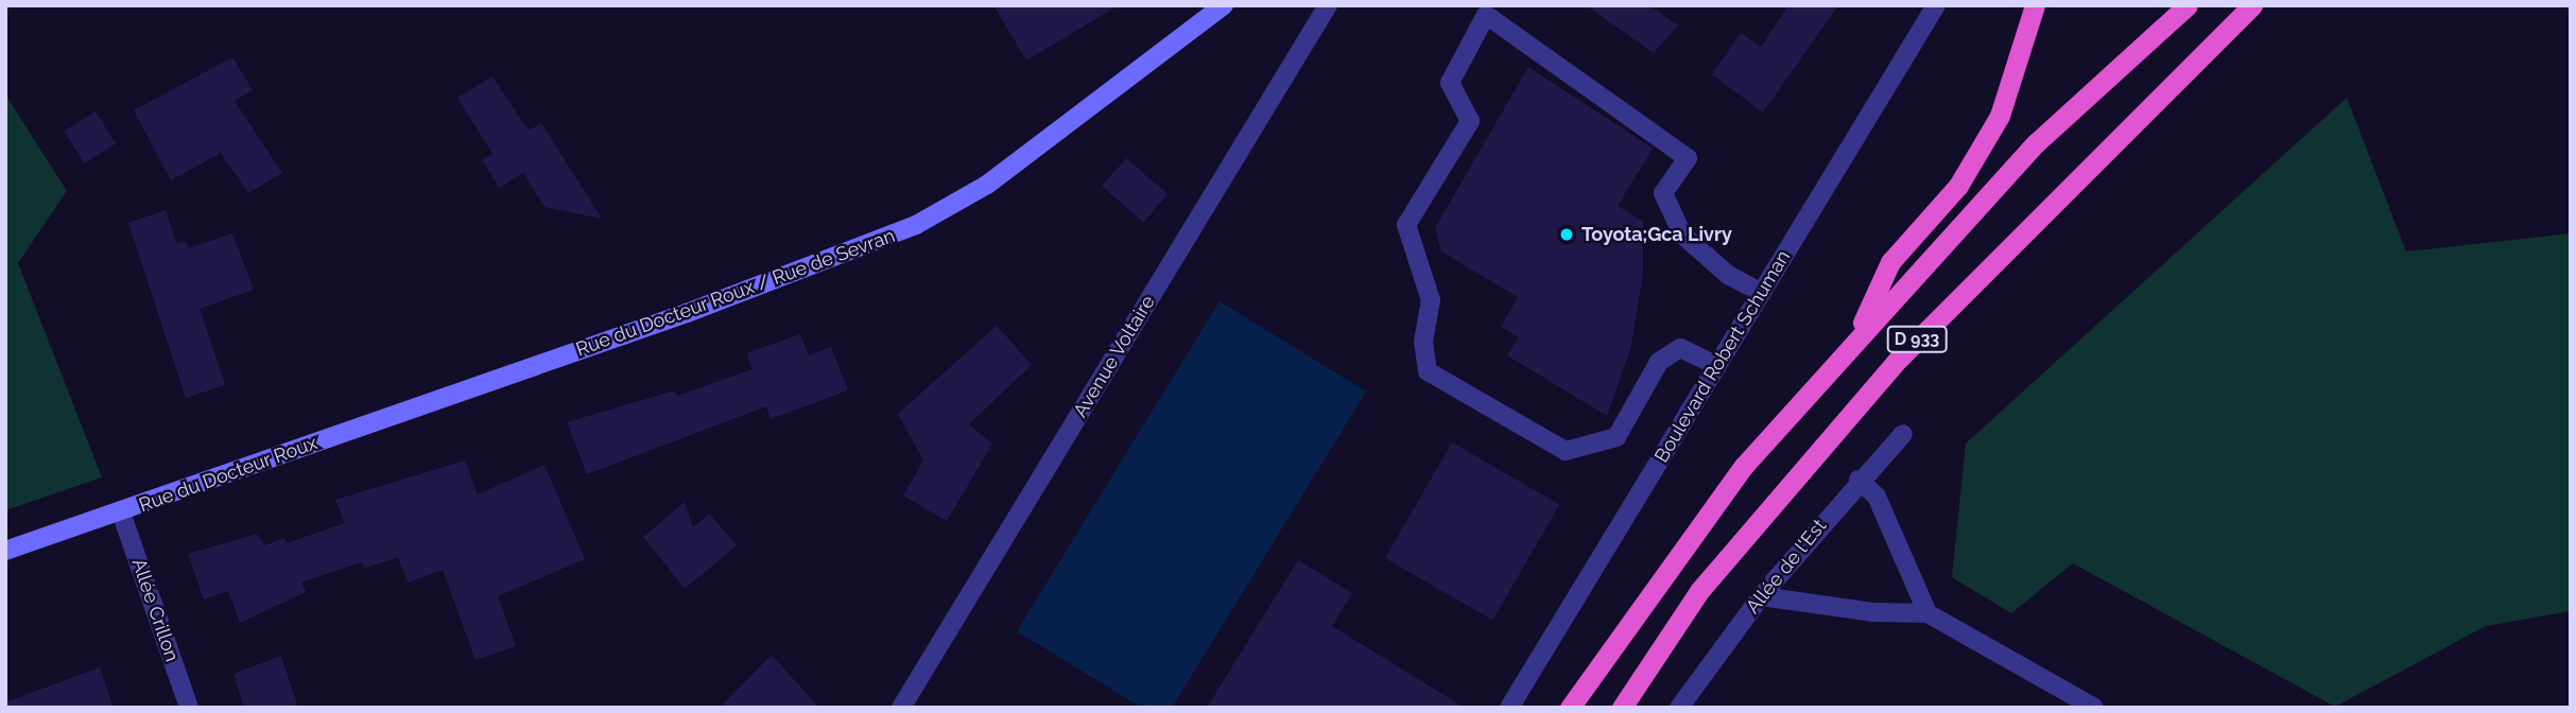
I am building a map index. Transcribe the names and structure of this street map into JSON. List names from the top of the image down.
{
  "streets": {
    "highway": ["D 933"],
    "main road": ["Rue du Docteur Roux / Rue de Sevran", "Rue du Docteur Roux"],
    "street": [
      "Avenue Voltaire",
      "Boulevard Robert Schuman",
      "Allée de l'Est",
      "Allée Crillon"
    ]
  },
  "crossings": [
    ["Rue du Docteur Roux / Rue de Sevran", "Rue du Docteur Roux"],
    ["Rue du Docteur Roux", "Allée Crillon"]
  ],
  "places": ["Toyota;Gca Livry"]
}
